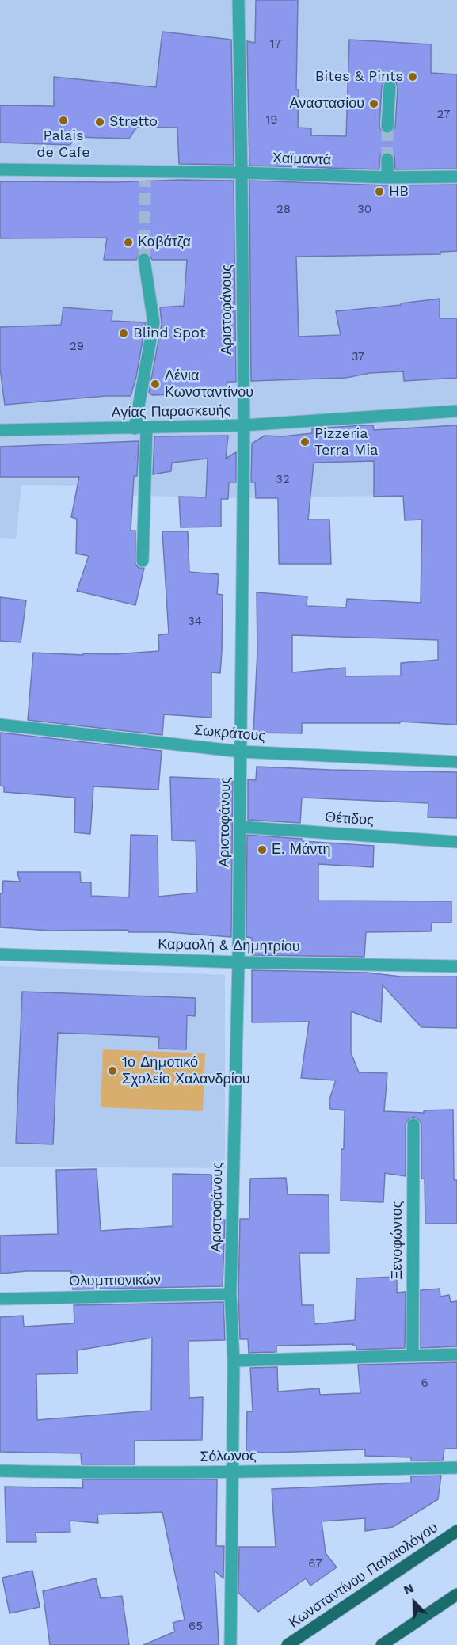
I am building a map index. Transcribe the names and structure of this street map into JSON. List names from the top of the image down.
{
  "streets": {
    "main road": ["Κωνσταντίνου Παλαιολόγου"],
    "street": [
      "Χαϊμαντά",
      "Αριστοφάνους",
      "Αγίας Παρασκευής",
      "Σωκράτους",
      "Θέτιδος",
      "Καραολή & Δημητρίου",
      "Ξενοφώντος",
      "Ολυμπιονικών",
      "Σόλωνος"
    ]
  },
  "crossings": [
    ["Χαϊμαντά", "Αριστοφάνους"],
    ["Αριστοφάνους", "Αγίας Παρασκευής"],
    ["Αριστοφάνους", "Σωκράτους"],
    ["Αριστοφάνους", "Θέτιδος"],
    ["Αριστοφάνους", "Καραολή & Δημητρίου"],
    ["Αριστοφάνους", "Ολυμπιονικών"],
    ["Αριστοφάνους", "Σόλωνος"]
  ],
  "places": [
    "Bites & Pints",
    "Αναστασίου",
    "Palais de Cafe",
    "Stretto",
    "HB",
    "Καβάτζα",
    "Blind Spot",
    "Λένια Κωνσταντίνου",
    "Pizzeria Terra Mia",
    "Ε. Μάντη",
    "1ο Δημοτικό Σχολείο Χαλανδρίου"
  ],
  "house_numbers": [
    "17",
    "27",
    "19",
    "28",
    "30",
    "29",
    "37",
    "32",
    "34",
    "6",
    "67",
    "65"
  ],
  "north": "top left"
}
